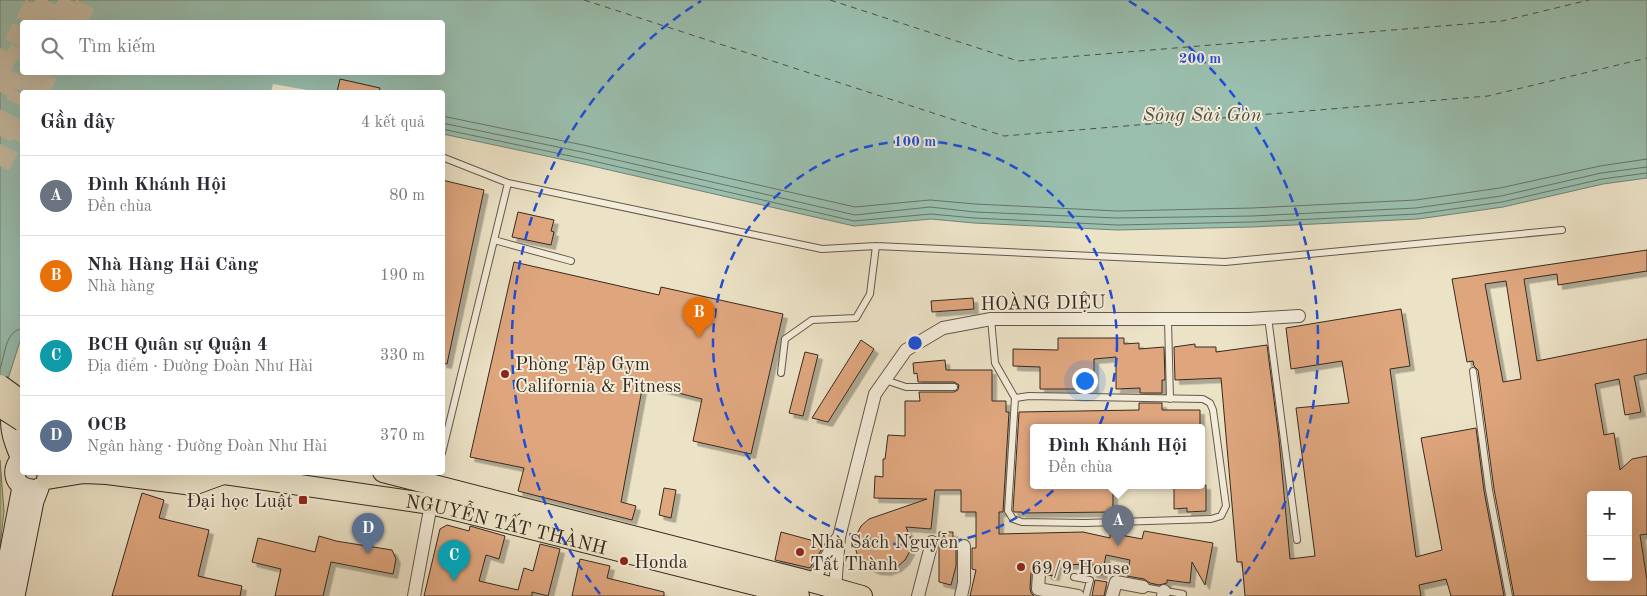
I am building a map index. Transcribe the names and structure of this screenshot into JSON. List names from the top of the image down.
{
  "streets": {
    "main road": ["NGUYỄN TẤT THÀNH"],
    "street": ["HOÀNG DIỆU"]
  },
  "crossings": [
    ["HOÀNG DIỆU", "NGUYỄN TẤT THÀNH"]
  ],
  "water": ["Sông Sài Gòn"],
  "places": {
    "other": [
      "Phòng Tập Gym California & Fitness",
      "Nhà Sách Nguyễn Tất Thành",
      "Honda",
      "69/9 House"
    ],
    "transit": ["Đại học Luật"]
  },
  "page": {
    "search": "Tìm kiếm",
    "heading": ["Gần đây", "4 kết quả"],
    "list": [
      {
        "mark": "A",
        "name": "Đình Khánh Hội",
        "note": "Đền chùa",
        "value": "80 m"
      },
      {
        "mark": "B",
        "name": "Nhà Hàng Hải Cảng",
        "note": "Nhà hàng",
        "value": "190 m"
      },
      {
        "mark": "C",
        "name": "BCH Quân sự Quận 4",
        "note": "Địa điểm · Đường Đoàn Như Hài",
        "value": "330 m"
      },
      {
        "mark": "D",
        "name": "OCB",
        "note": "Ngân hàng · Đường Đoàn Như Hài",
        "value": "370 m"
      }
    ],
    "pins": [
      "B",
      "A",
      "D",
      "C"
    ],
    "popup": ["Đình Khánh Hội", "Đền chùa"],
    "map_buttons": ["+", "−"]
  },
  "rings": ["200 m", "100 m"]
}
